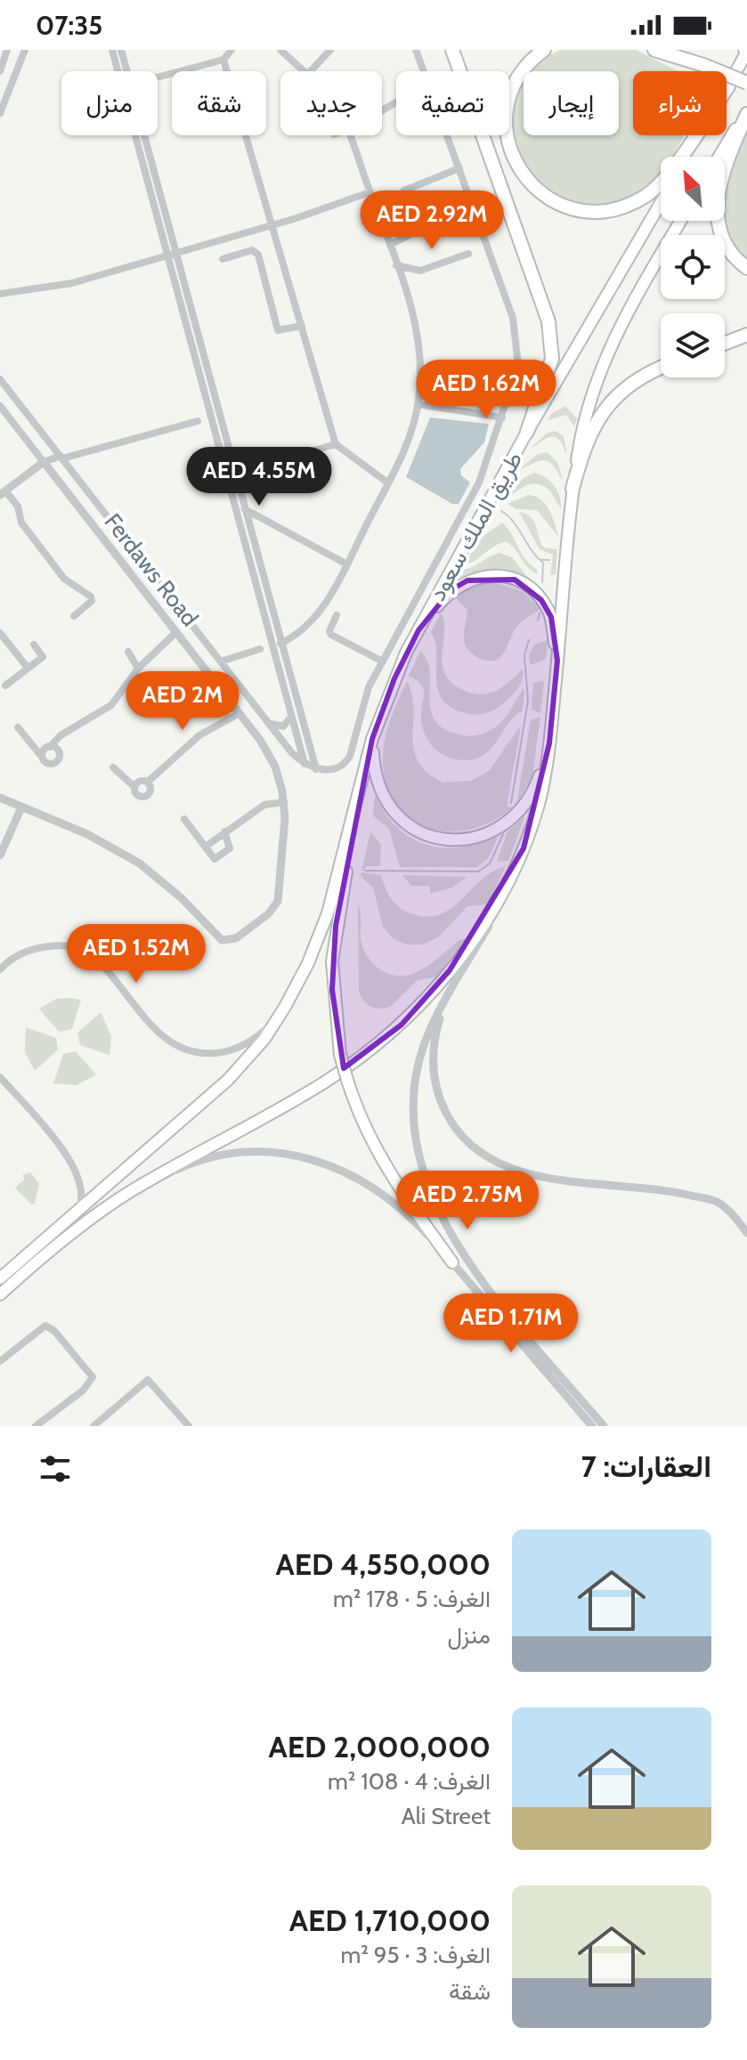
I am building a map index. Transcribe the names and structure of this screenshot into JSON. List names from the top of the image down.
{
  "streets": {
    "main road": ["طريق الملك سعود"],
    "street": ["Ferdaws Road"]
  },
  "north": "top left",
  "page": {
    "status": "07:35",
    "chip": [
      "شراء",
      "إيجار",
      "تصفية",
      "جديد",
      "شقة",
      "منزل"
    ],
    "price": [
      "AED 2.92M",
      "AED 1.62M",
      "AED 4.55M",
      "AED 2M",
      "AED 1.52M",
      "AED 2.75M",
      "AED 1.71M"
    ],
    "heading": "العقارات: 7",
    "list": [
      {
        "name": "AED 4,550,000",
        "note": "الغرف: 5 · 178 m² · منزل"
      },
      {
        "name": "AED 2,000,000",
        "note": "الغرف: 4 · 108 m² · Ali Street"
      },
      {
        "name": "AED 1,710,000",
        "note": "الغرف: 3 · 95 m² · شقة"
      }
    ]
  }
}
